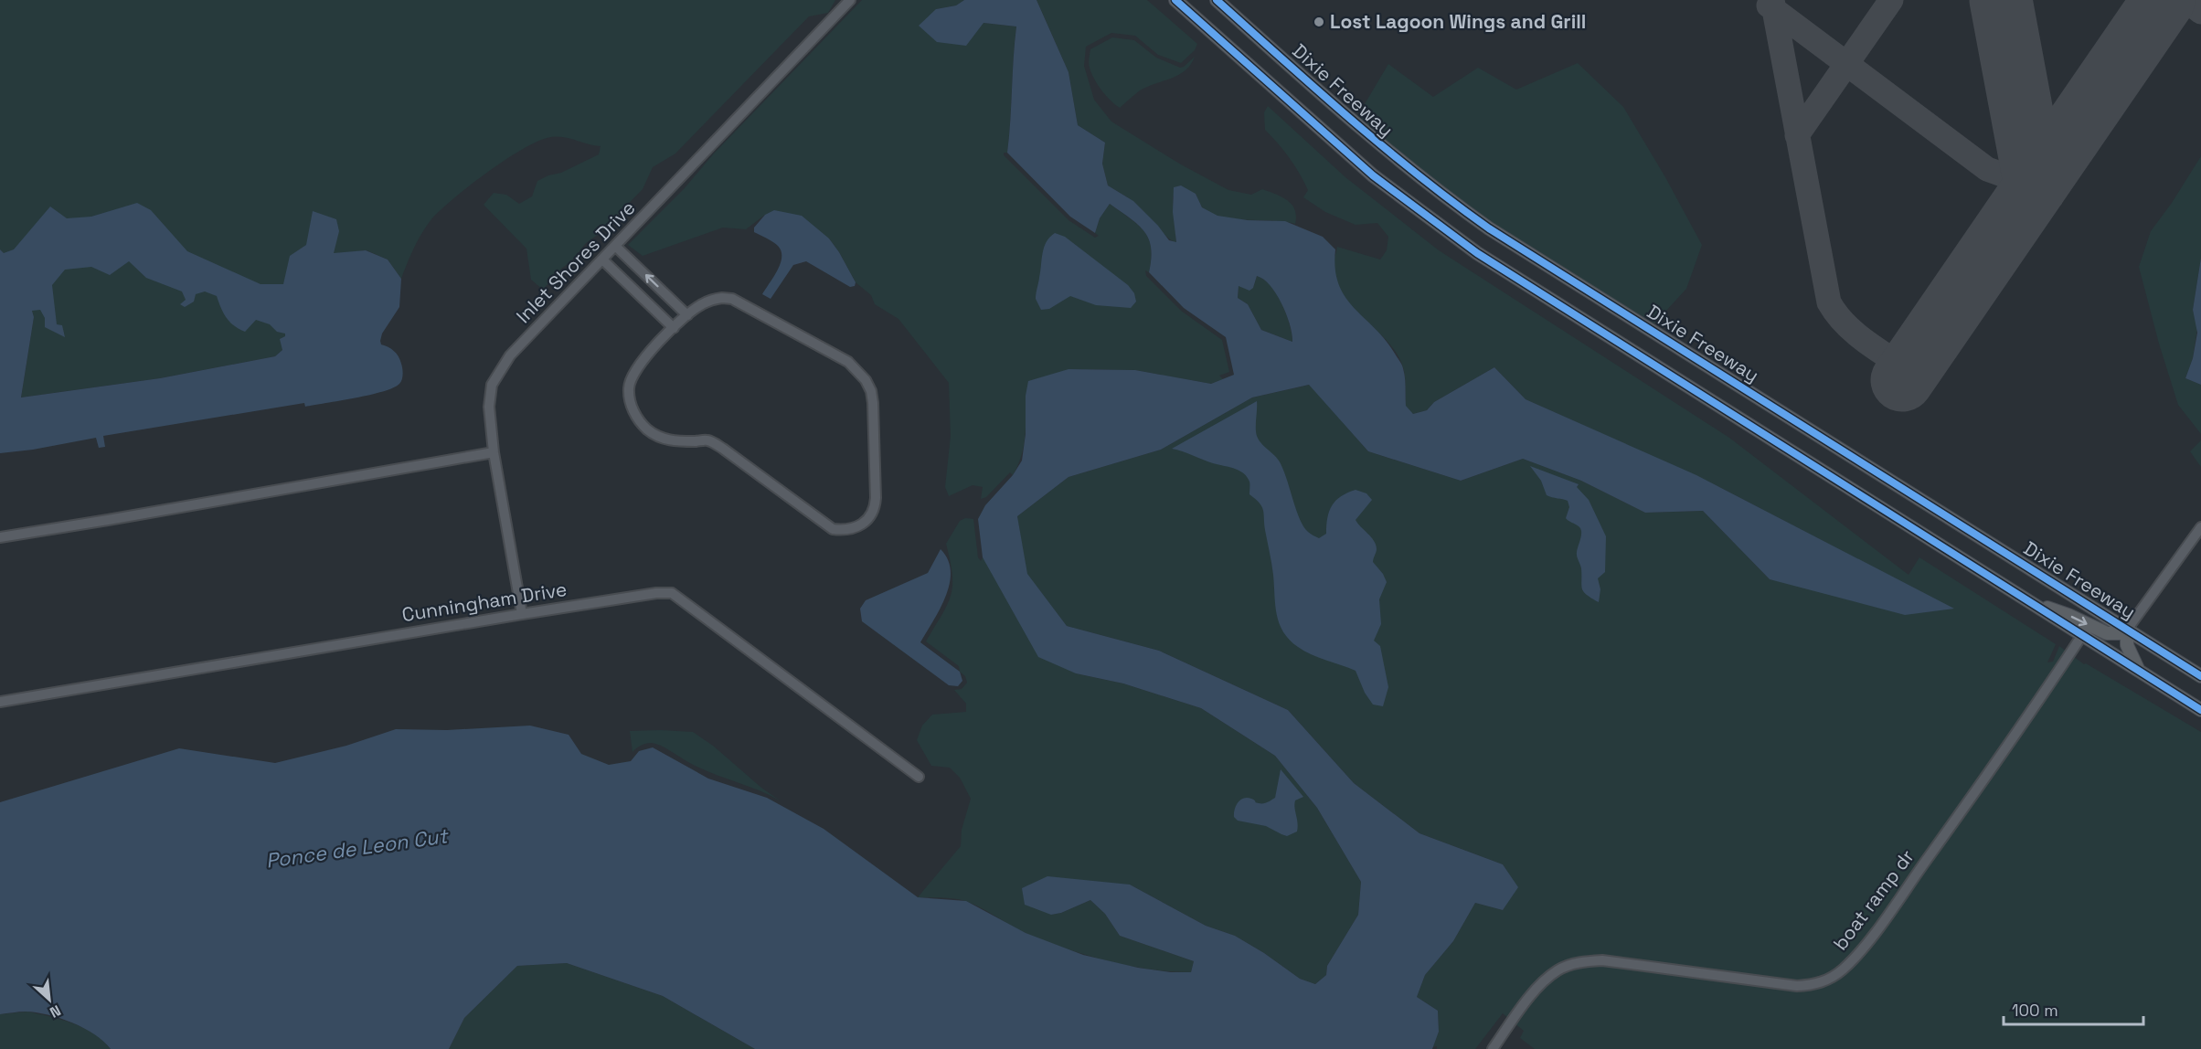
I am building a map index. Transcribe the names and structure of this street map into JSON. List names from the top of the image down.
{
  "streets": {
    "main road": ["Dixie Freeway"],
    "street": ["Inlet Shores Drive", "Cunningham Drive", "boat ramp dr"]
  },
  "crossings": [
    ["Inlet Shores Drive", "Cunningham Drive"]
  ],
  "water": ["Ponce de Leon Cut"],
  "places": ["Lost Lagoon Wings and Grill"],
  "scale_bar": "100 m",
  "north": "bottom right"
}
